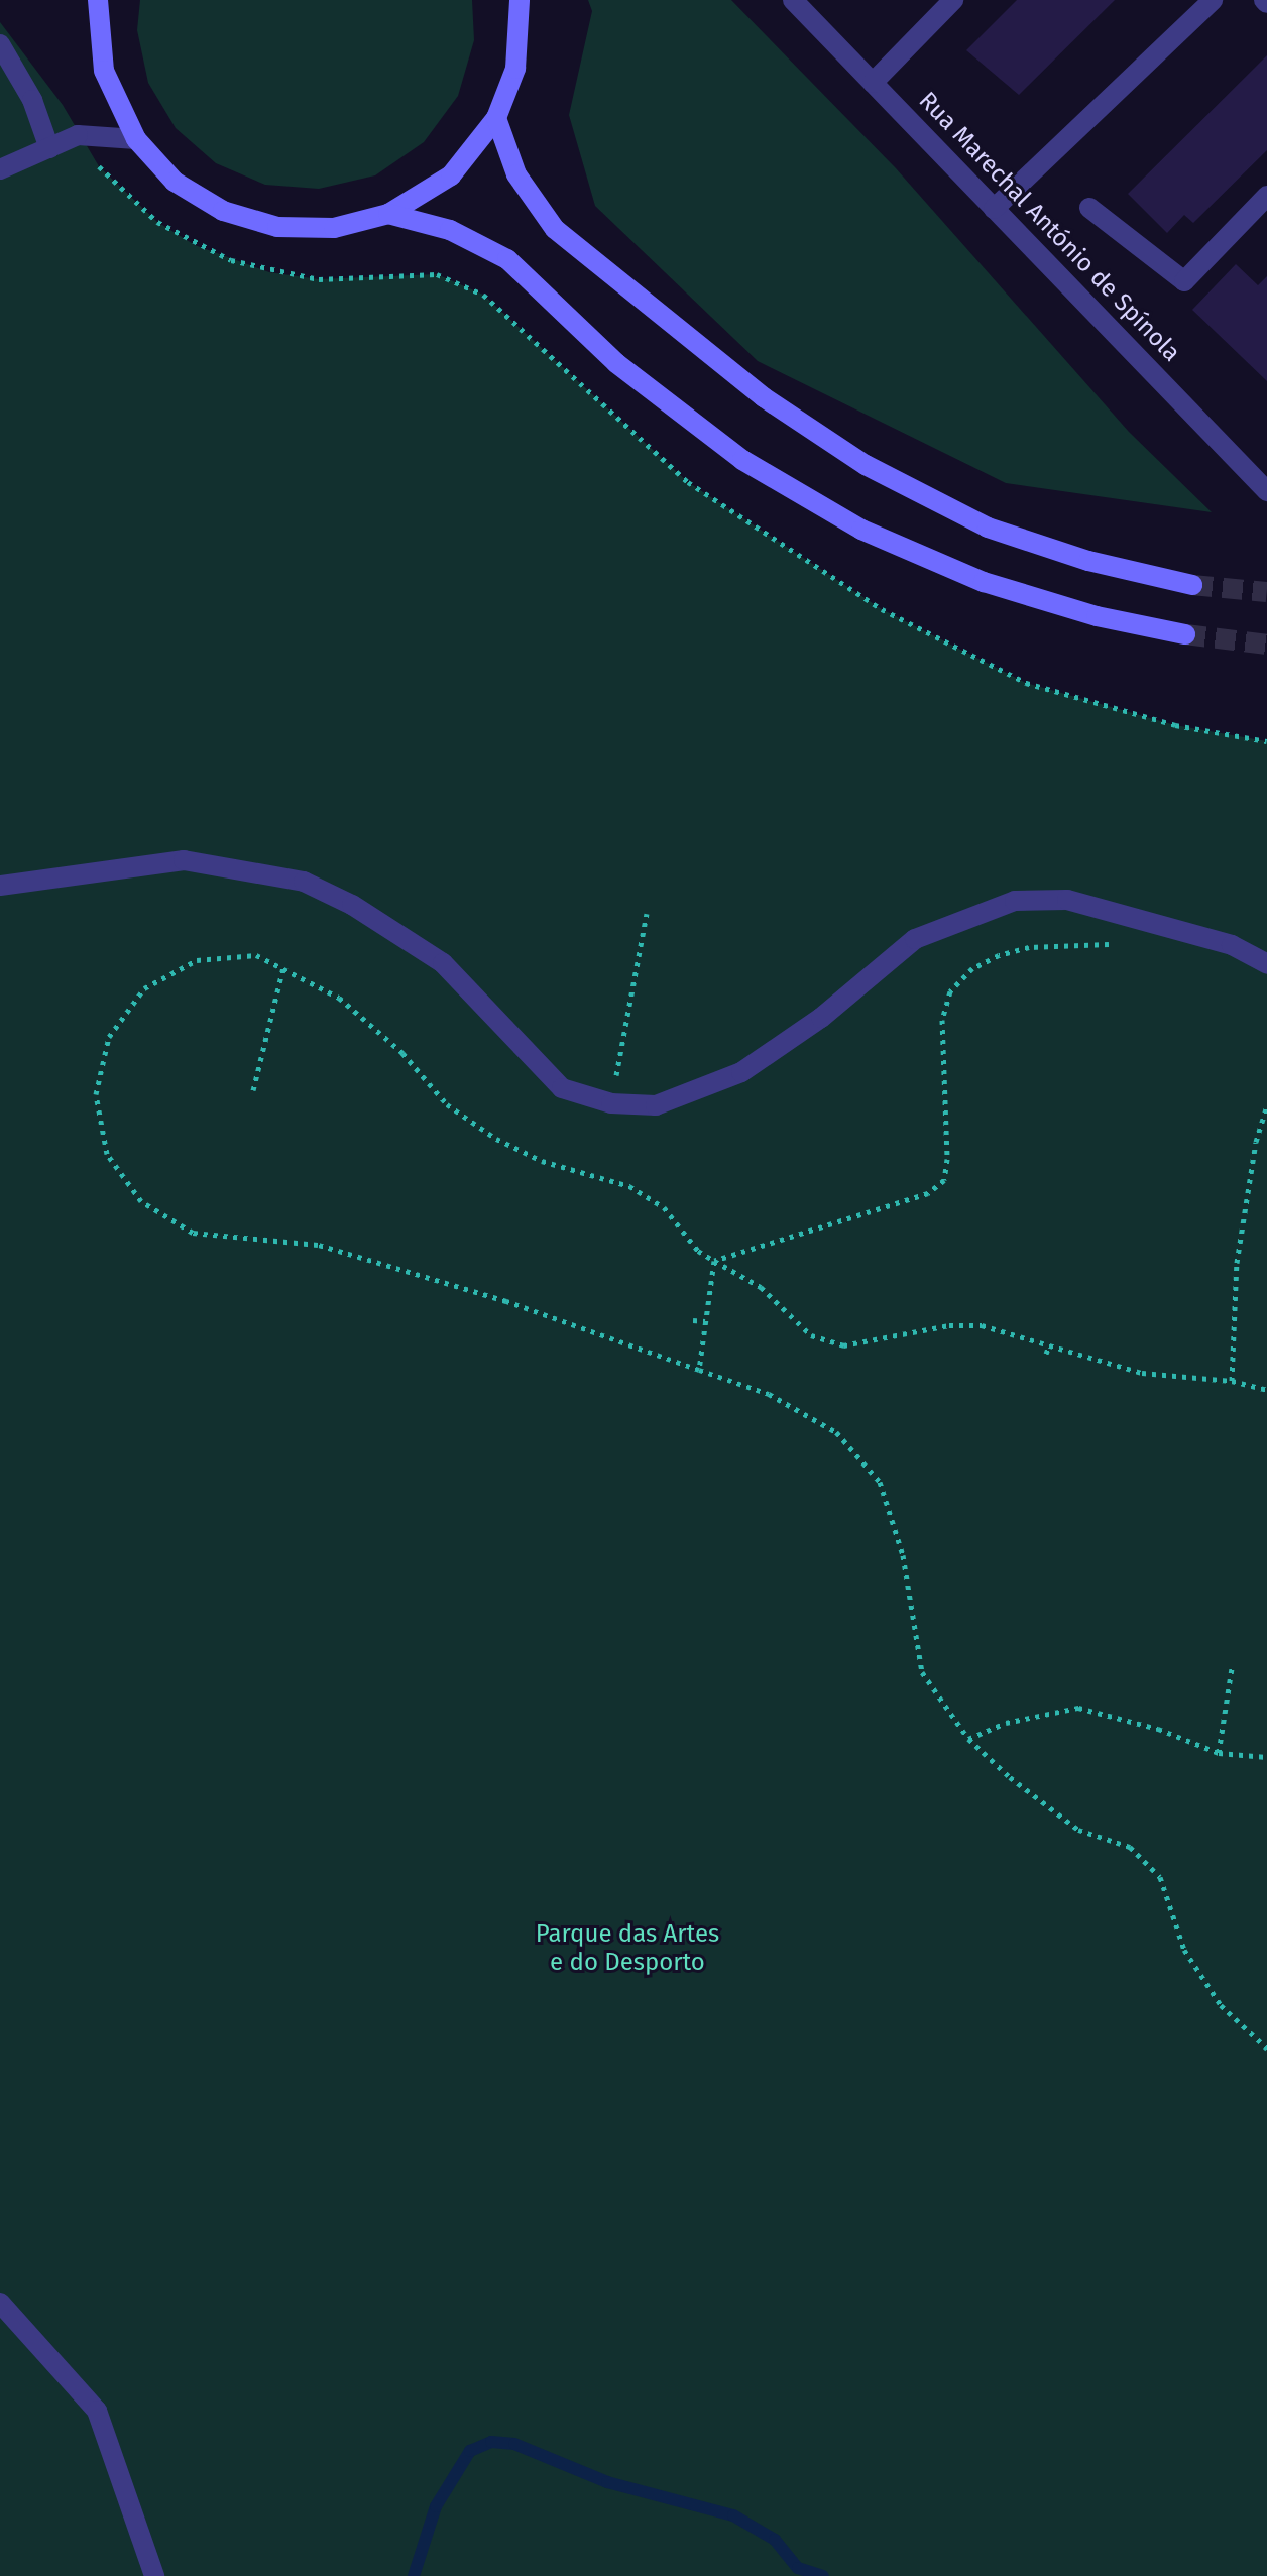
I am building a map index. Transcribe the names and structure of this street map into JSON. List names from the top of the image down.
{
  "streets": {
    "street": ["Rua Marechal António de Spínola"]
  },
  "parks": ["Parque das Artes e do Desporto"]
}
